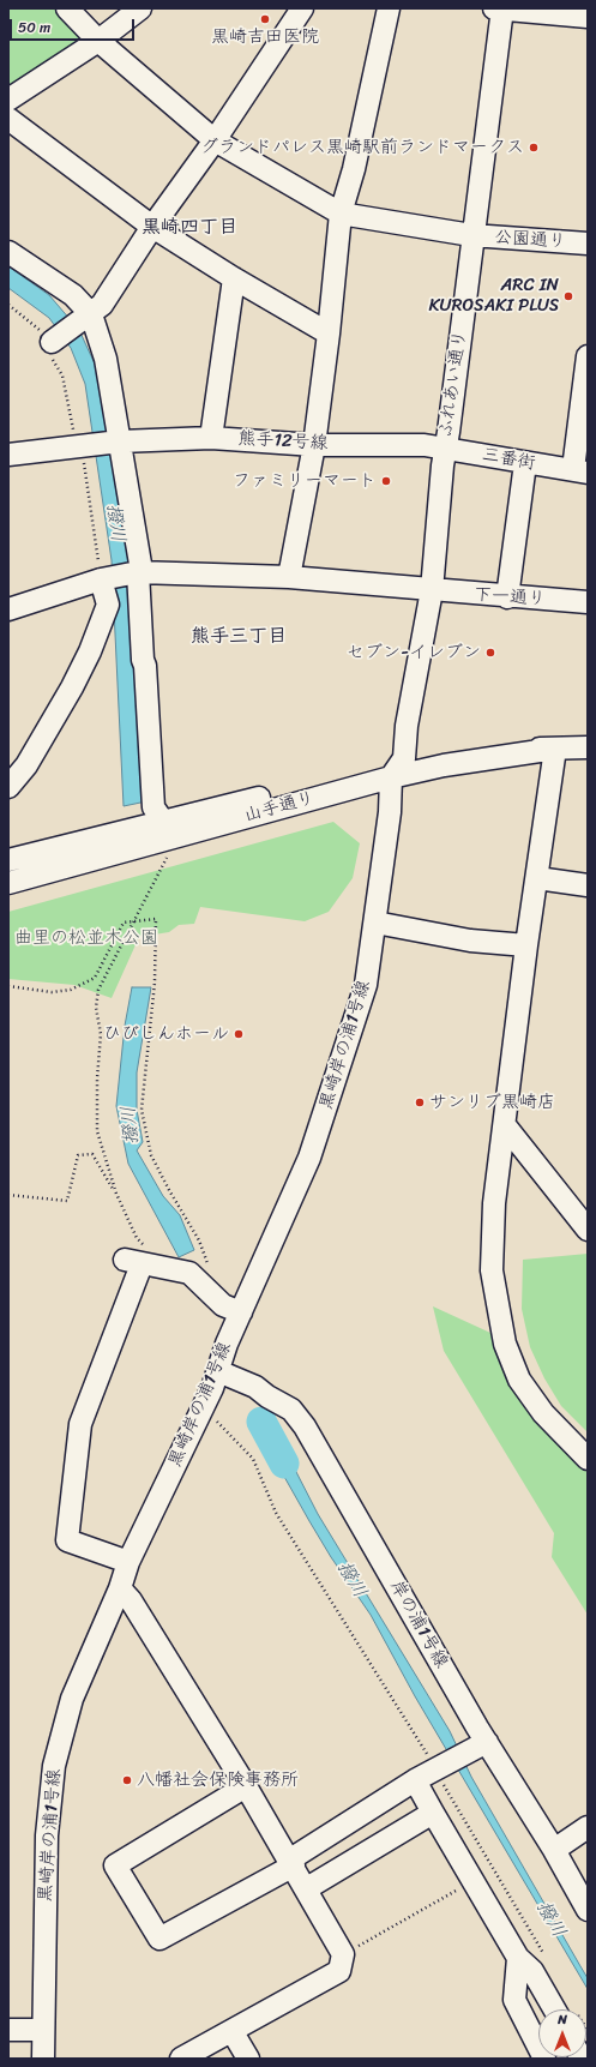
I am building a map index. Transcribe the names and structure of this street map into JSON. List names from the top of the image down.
{
  "streets": {
    "street": [
      "公園通り",
      "ふれあい通り",
      "熊手12号線",
      "三番街",
      "下一通り",
      "山手通り",
      "黒崎岸の浦1号線",
      "岸の浦1号線"
    ]
  },
  "crossings": [
    ["公園通り", "ふれあい通り"],
    ["ふれあい通り", "熊手12号線"],
    ["ふれあい通り", "三番街"],
    ["ふれあい通り", "下一通り"],
    ["ふれあい通り", "山手通り"],
    ["熊手12号線", "三番街"],
    ["山手通り", "黒崎岸の浦1号線"],
    ["黒崎岸の浦1号線", "岸の浦1号線"]
  ],
  "districts": ["黒崎四丁目", "熊手三丁目"],
  "water": ["撥川"],
  "parks": ["曲里の松並木公園"],
  "places": [
    "黒崎吉田医院",
    "グランドパレス黒崎駅前ランドマークス",
    "ARC IN KUROSAKI PLUS",
    "ファミリーマート",
    "セブン-イレブン",
    "ひびしんホール",
    "サンリブ黒崎店",
    "八幡社会保険事務所"
  ],
  "scale_bar": "50 m",
  "north": "top"
}
